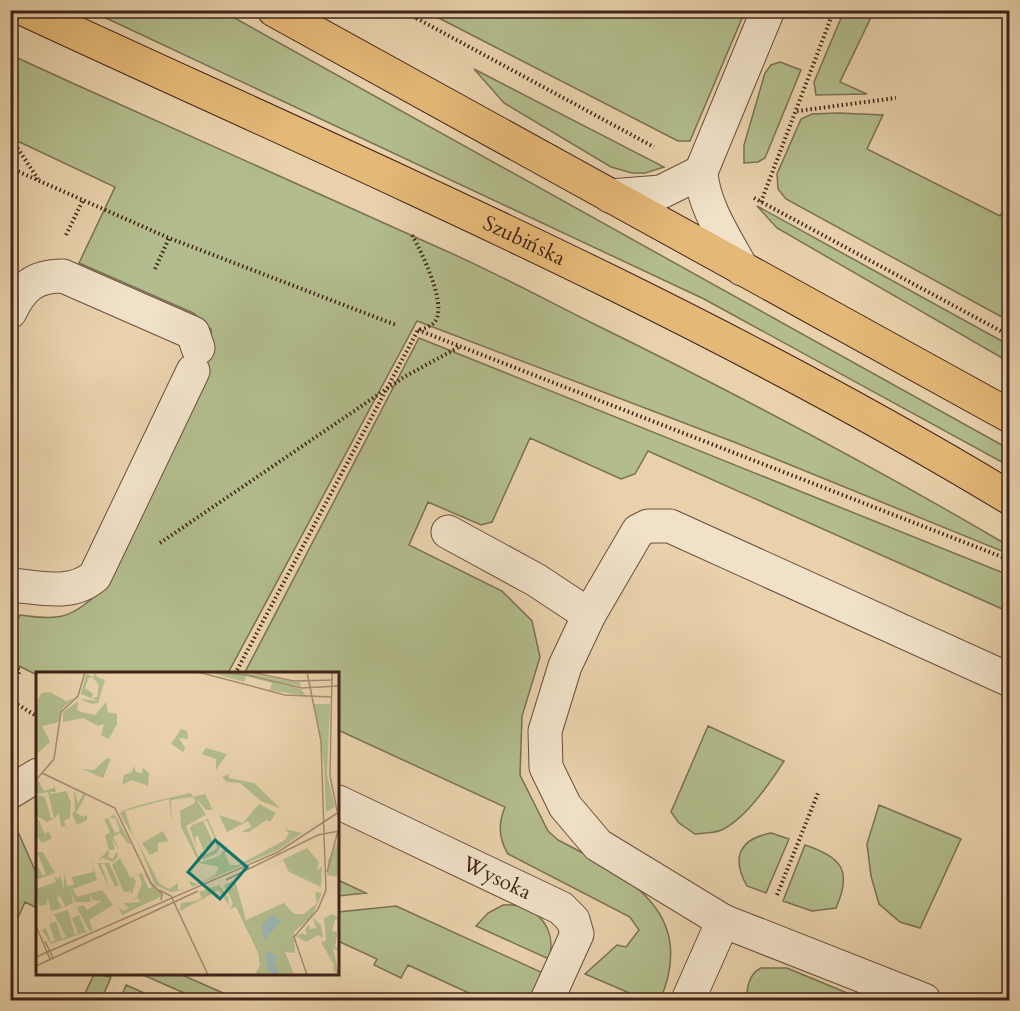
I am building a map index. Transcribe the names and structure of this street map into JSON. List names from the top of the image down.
{
  "streets": {
    "main road": ["Szubińska"],
    "lane": ["Wysoka"]
  }
}
